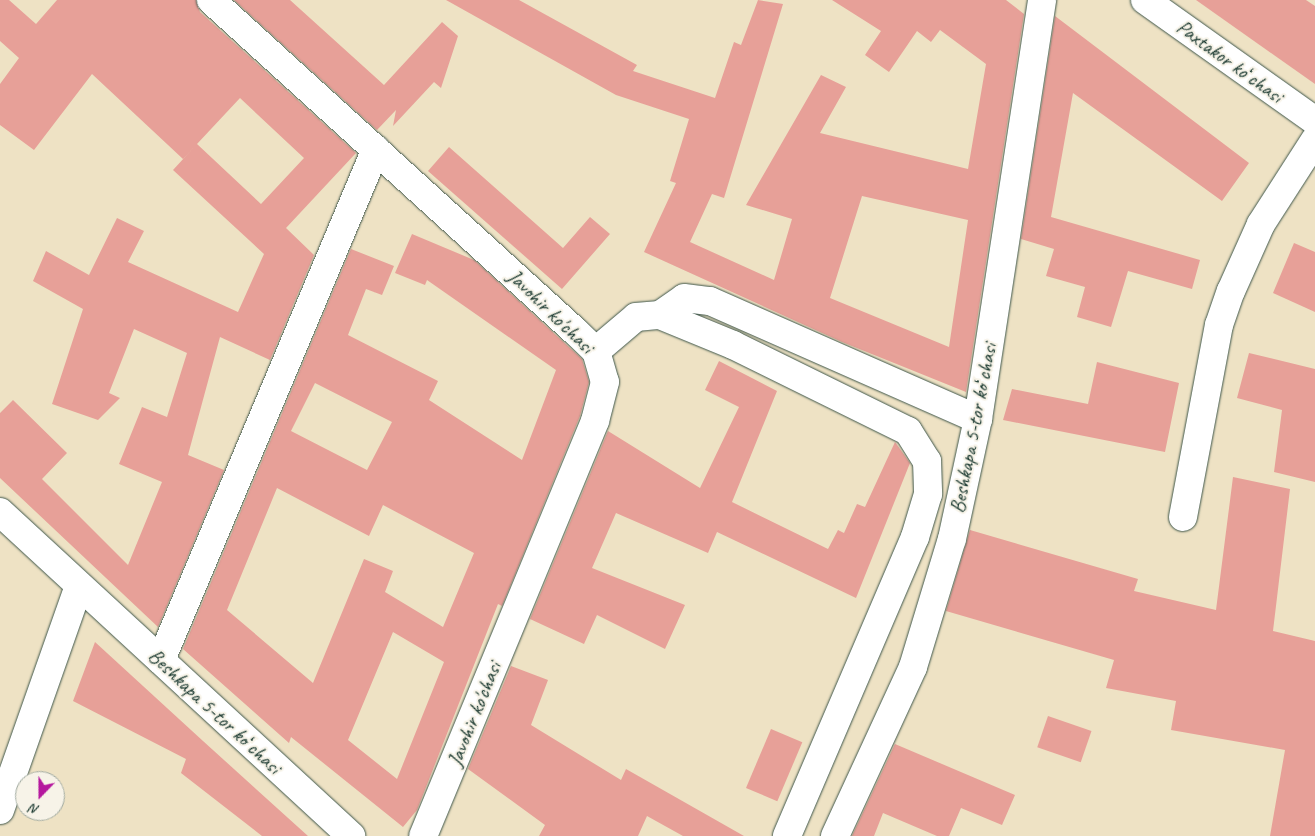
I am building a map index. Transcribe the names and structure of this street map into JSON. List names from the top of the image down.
{
  "streets": {
    "street": ["Paxtakor koʻchasi", "Javohir ko'chasi", "Beshkapa 5-tor koʻchasi"]
  },
  "north": "bottom"
}
